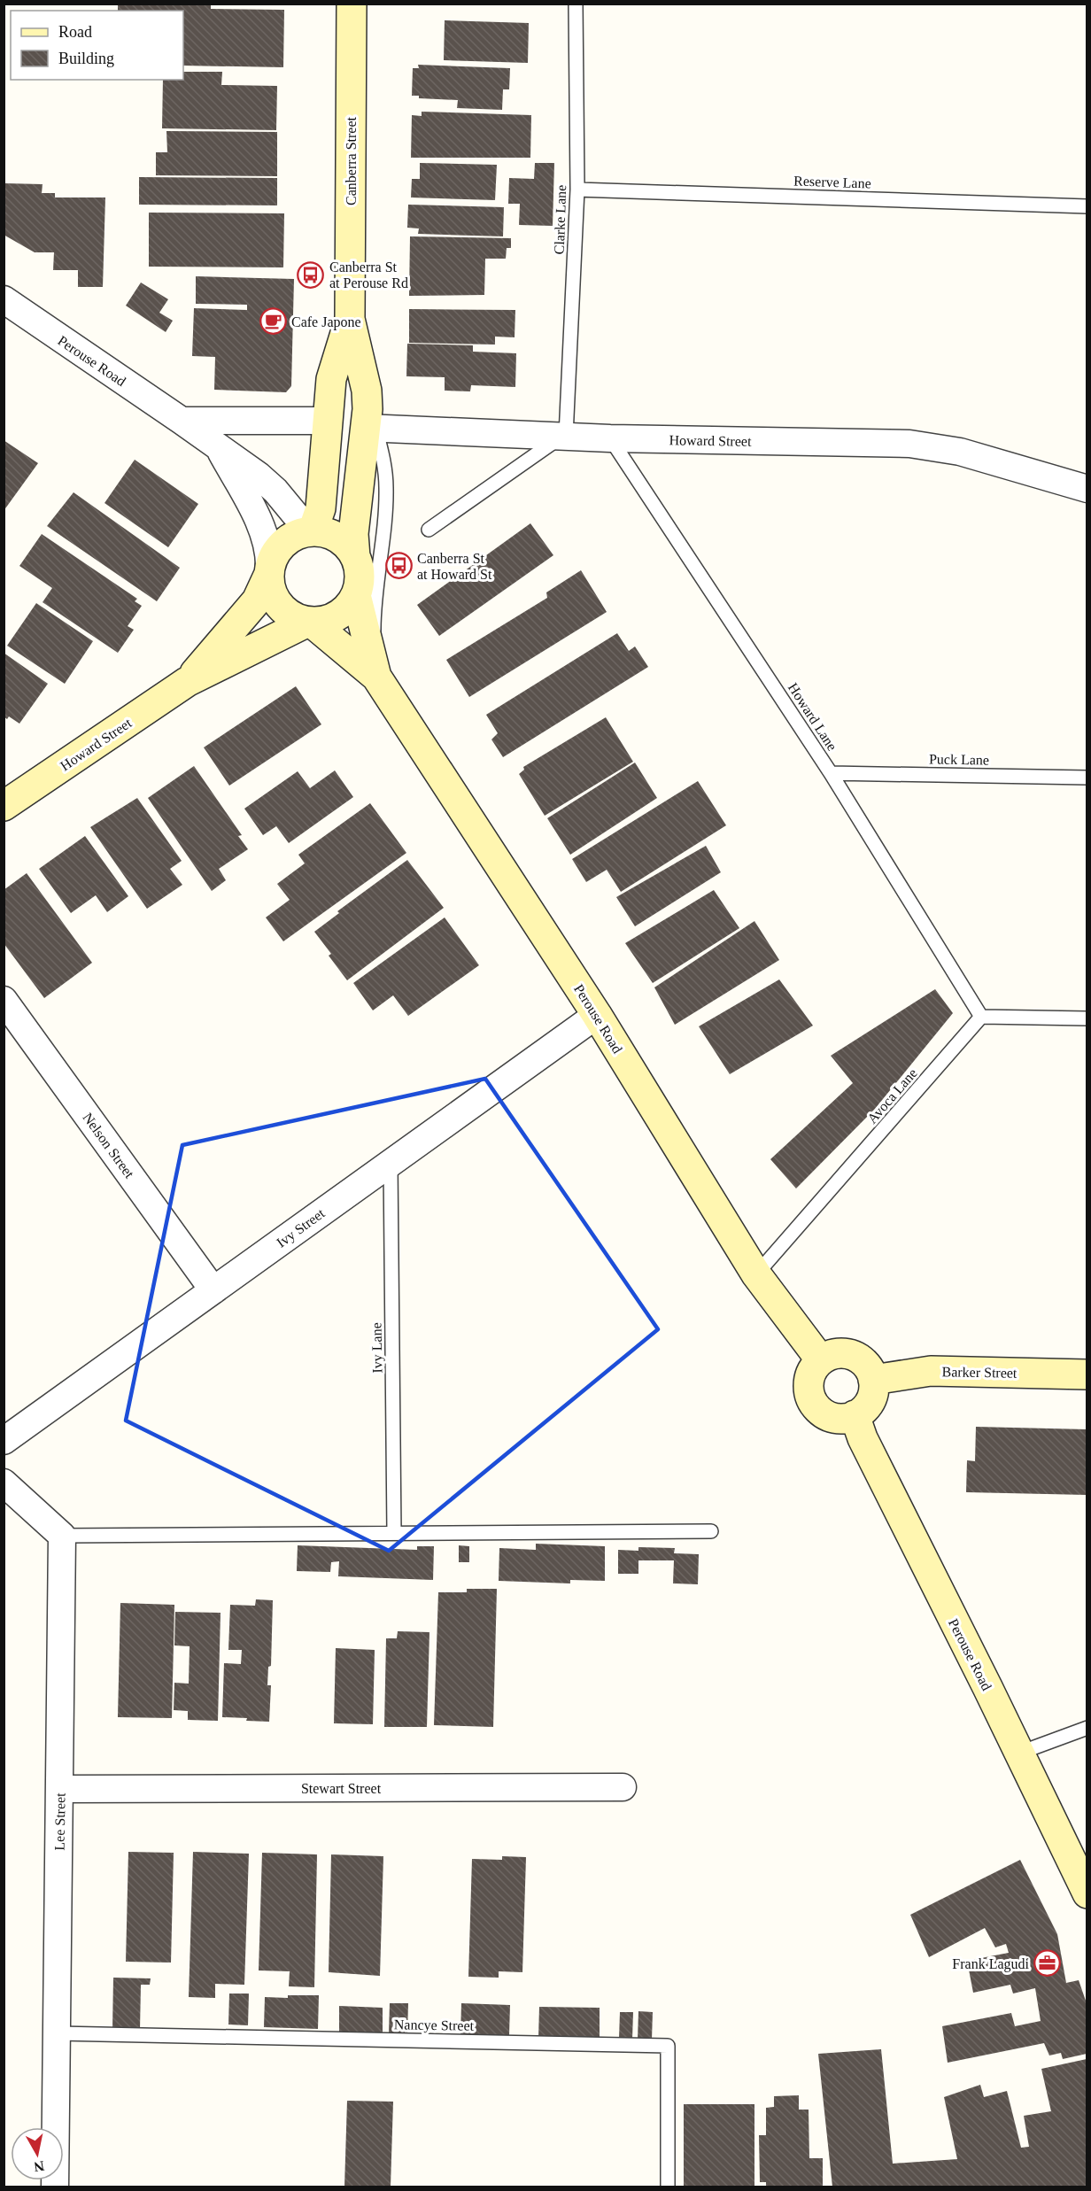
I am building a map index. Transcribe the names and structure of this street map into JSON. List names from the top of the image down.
{
  "streets": {
    "street": [
      "Canberra Street",
      "Perouse Road",
      "Howard Street",
      "Nelson Street",
      "Ivy Street",
      "Barker Street",
      "Stewart Street",
      "Lee Street"
    ],
    "lane": [
      "Reserve Lane",
      "Clarke Lane",
      "Howard Lane",
      "Puck Lane",
      "Avoca Lane",
      "Ivy Lane",
      "Nancye Street"
    ]
  },
  "crossings": [
    ["Canberra Street", "Perouse Road"],
    ["Canberra Street", "Howard Street"],
    ["Reserve Lane", "Clarke Lane"],
    ["Clarke Lane", "Howard Street"],
    ["Perouse Road", "Howard Street"],
    ["Perouse Road", "Avoca Lane"],
    ["Perouse Road", "Ivy Street"],
    ["Perouse Road", "Barker Street"],
    ["Howard Street", "Howard Lane"],
    ["Howard Lane", "Puck Lane"],
    ["Howard Lane", "Avoca Lane"],
    ["Nelson Street", "Ivy Street"],
    ["Ivy Street", "Ivy Lane"],
    ["Stewart Street", "Lee Street"],
    ["Lee Street", "Nancye Street"]
  ],
  "places": {
    "bus stop": ["Canberra St at Perouse Rd", "Canberra St at Howard St"],
    "cafe": ["Cafe Japone"],
    "office": ["Frank Lagudi"]
  },
  "legend": ["Road", "Building"],
  "north": "bottom"
}
